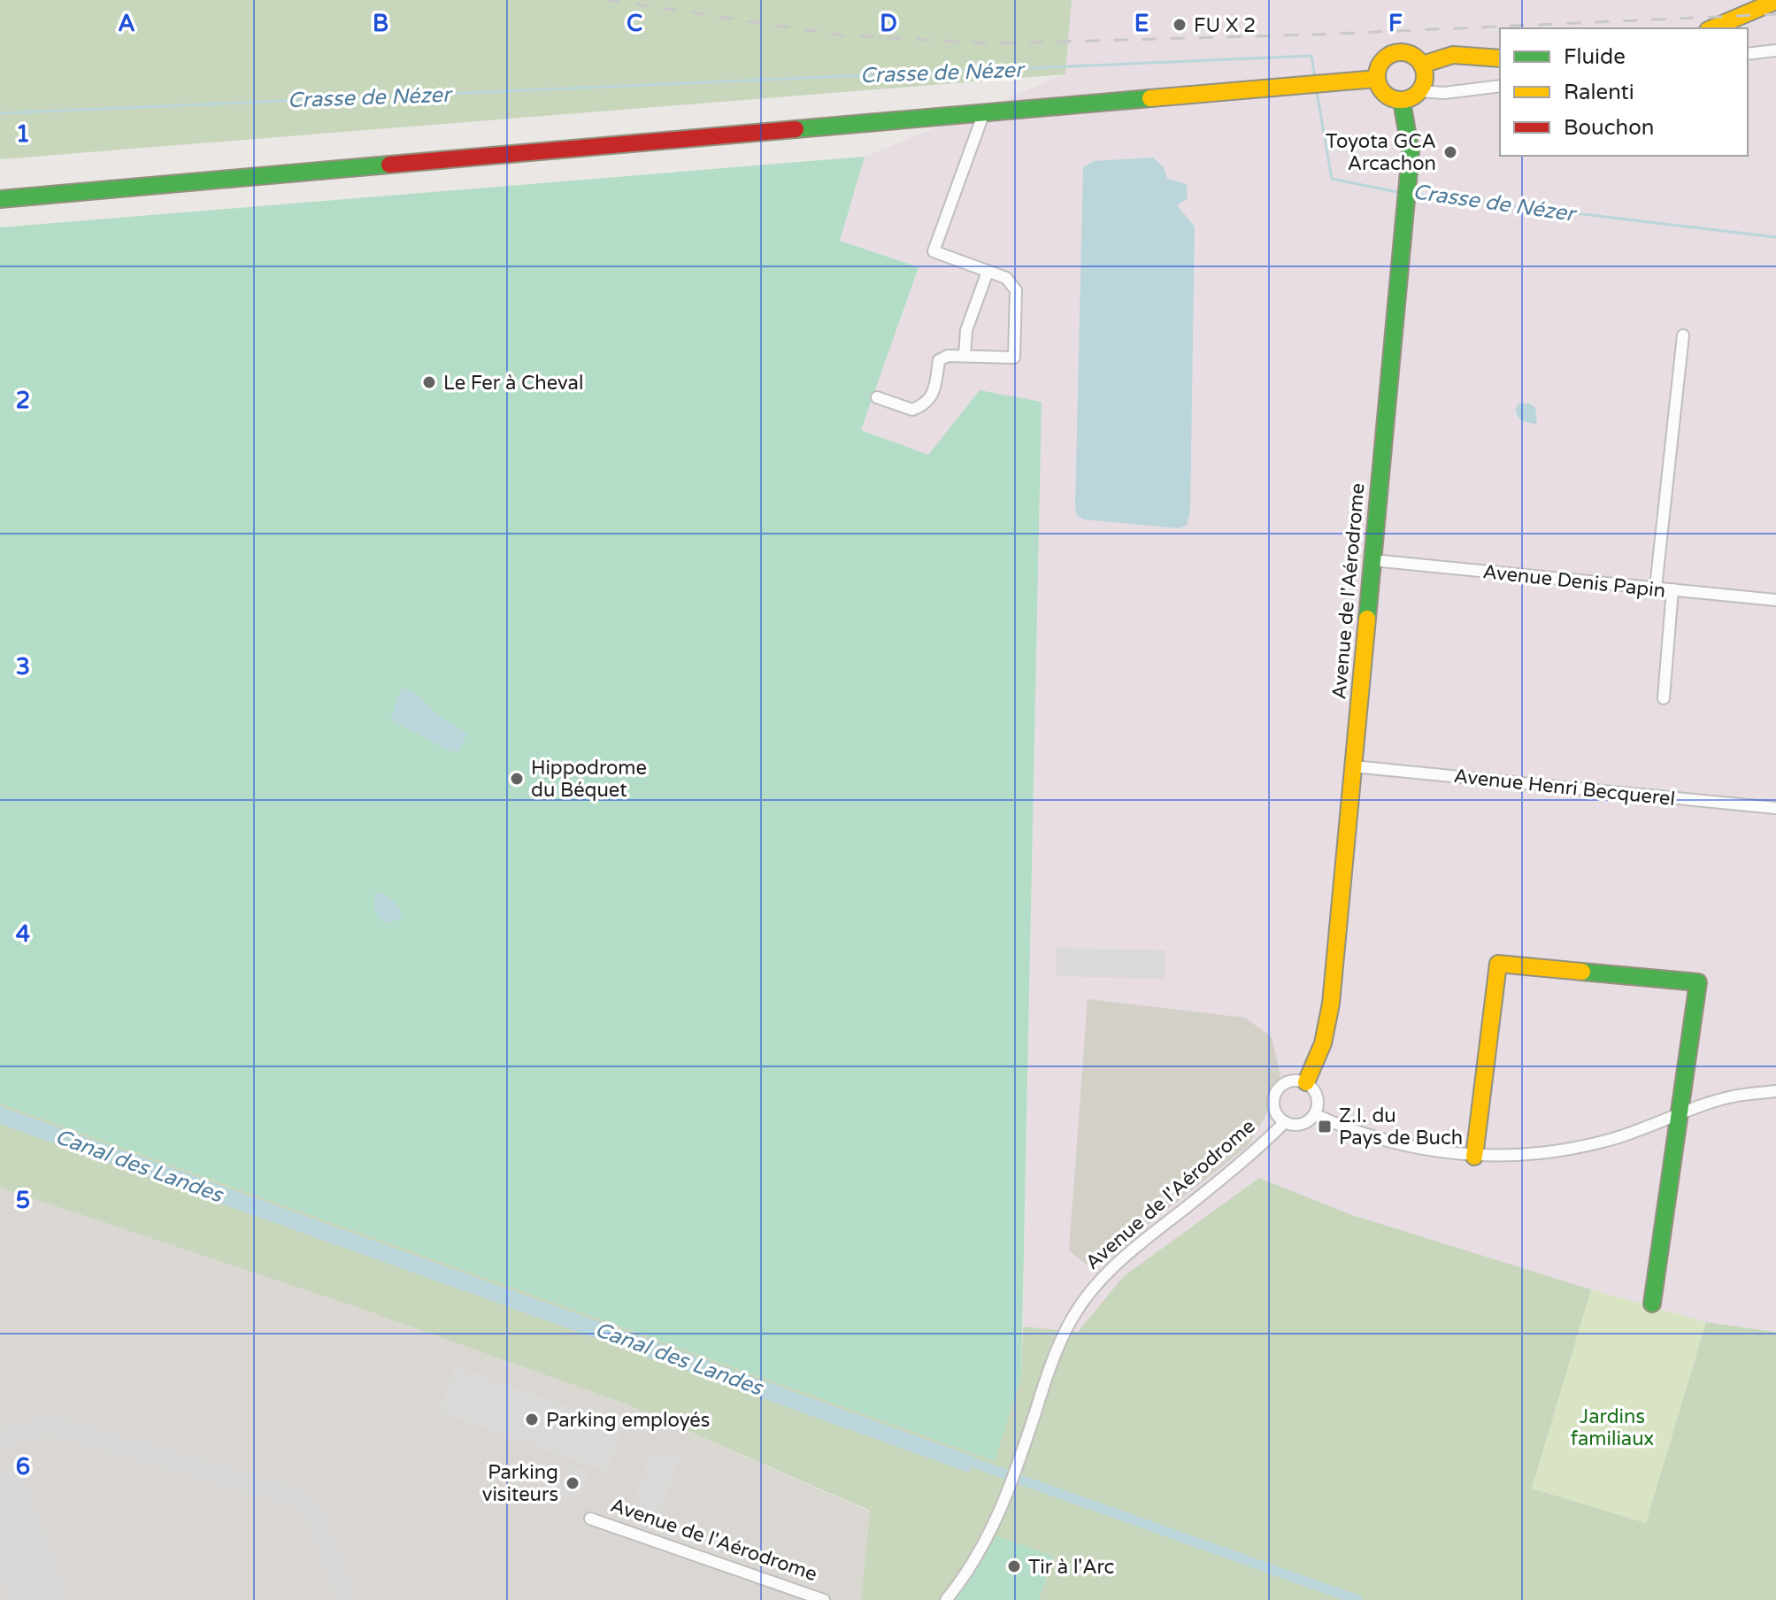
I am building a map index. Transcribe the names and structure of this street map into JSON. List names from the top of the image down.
{
  "streets": {
    "street": ["Avenue Denis Papin", "Avenue de l'Aérodrome", "Avenue Henri Becquerel"]
  },
  "crossings": [
    ["Avenue Denis Papin", "Avenue de l'Aérodrome"],
    ["Avenue de l'Aérodrome", "Avenue Henri Becquerel"]
  ],
  "water": ["Crasse de Nézer", "Canal des Landes"],
  "parks": ["Jardins familiaux"],
  "places": {
    "other": [
      "FU X 2",
      "Toyota GCA Arcachon",
      "Le Fer à Cheval",
      "Hippodrome du Béquet",
      "Parking employés",
      "Parking visiteurs",
      "Tir à l'Arc"
    ],
    "transit": ["Z.I. du Pays de Buch"]
  },
  "legend": ["Fluide", "Ralenti", "Bouchon"],
  "grid": {
    "columns": [
      "A",
      "B",
      "C",
      "D",
      "E",
      "F"
    ],
    "rows": [
      "1",
      "2",
      "3",
      "4",
      "5",
      "6"
    ]
  }
}
